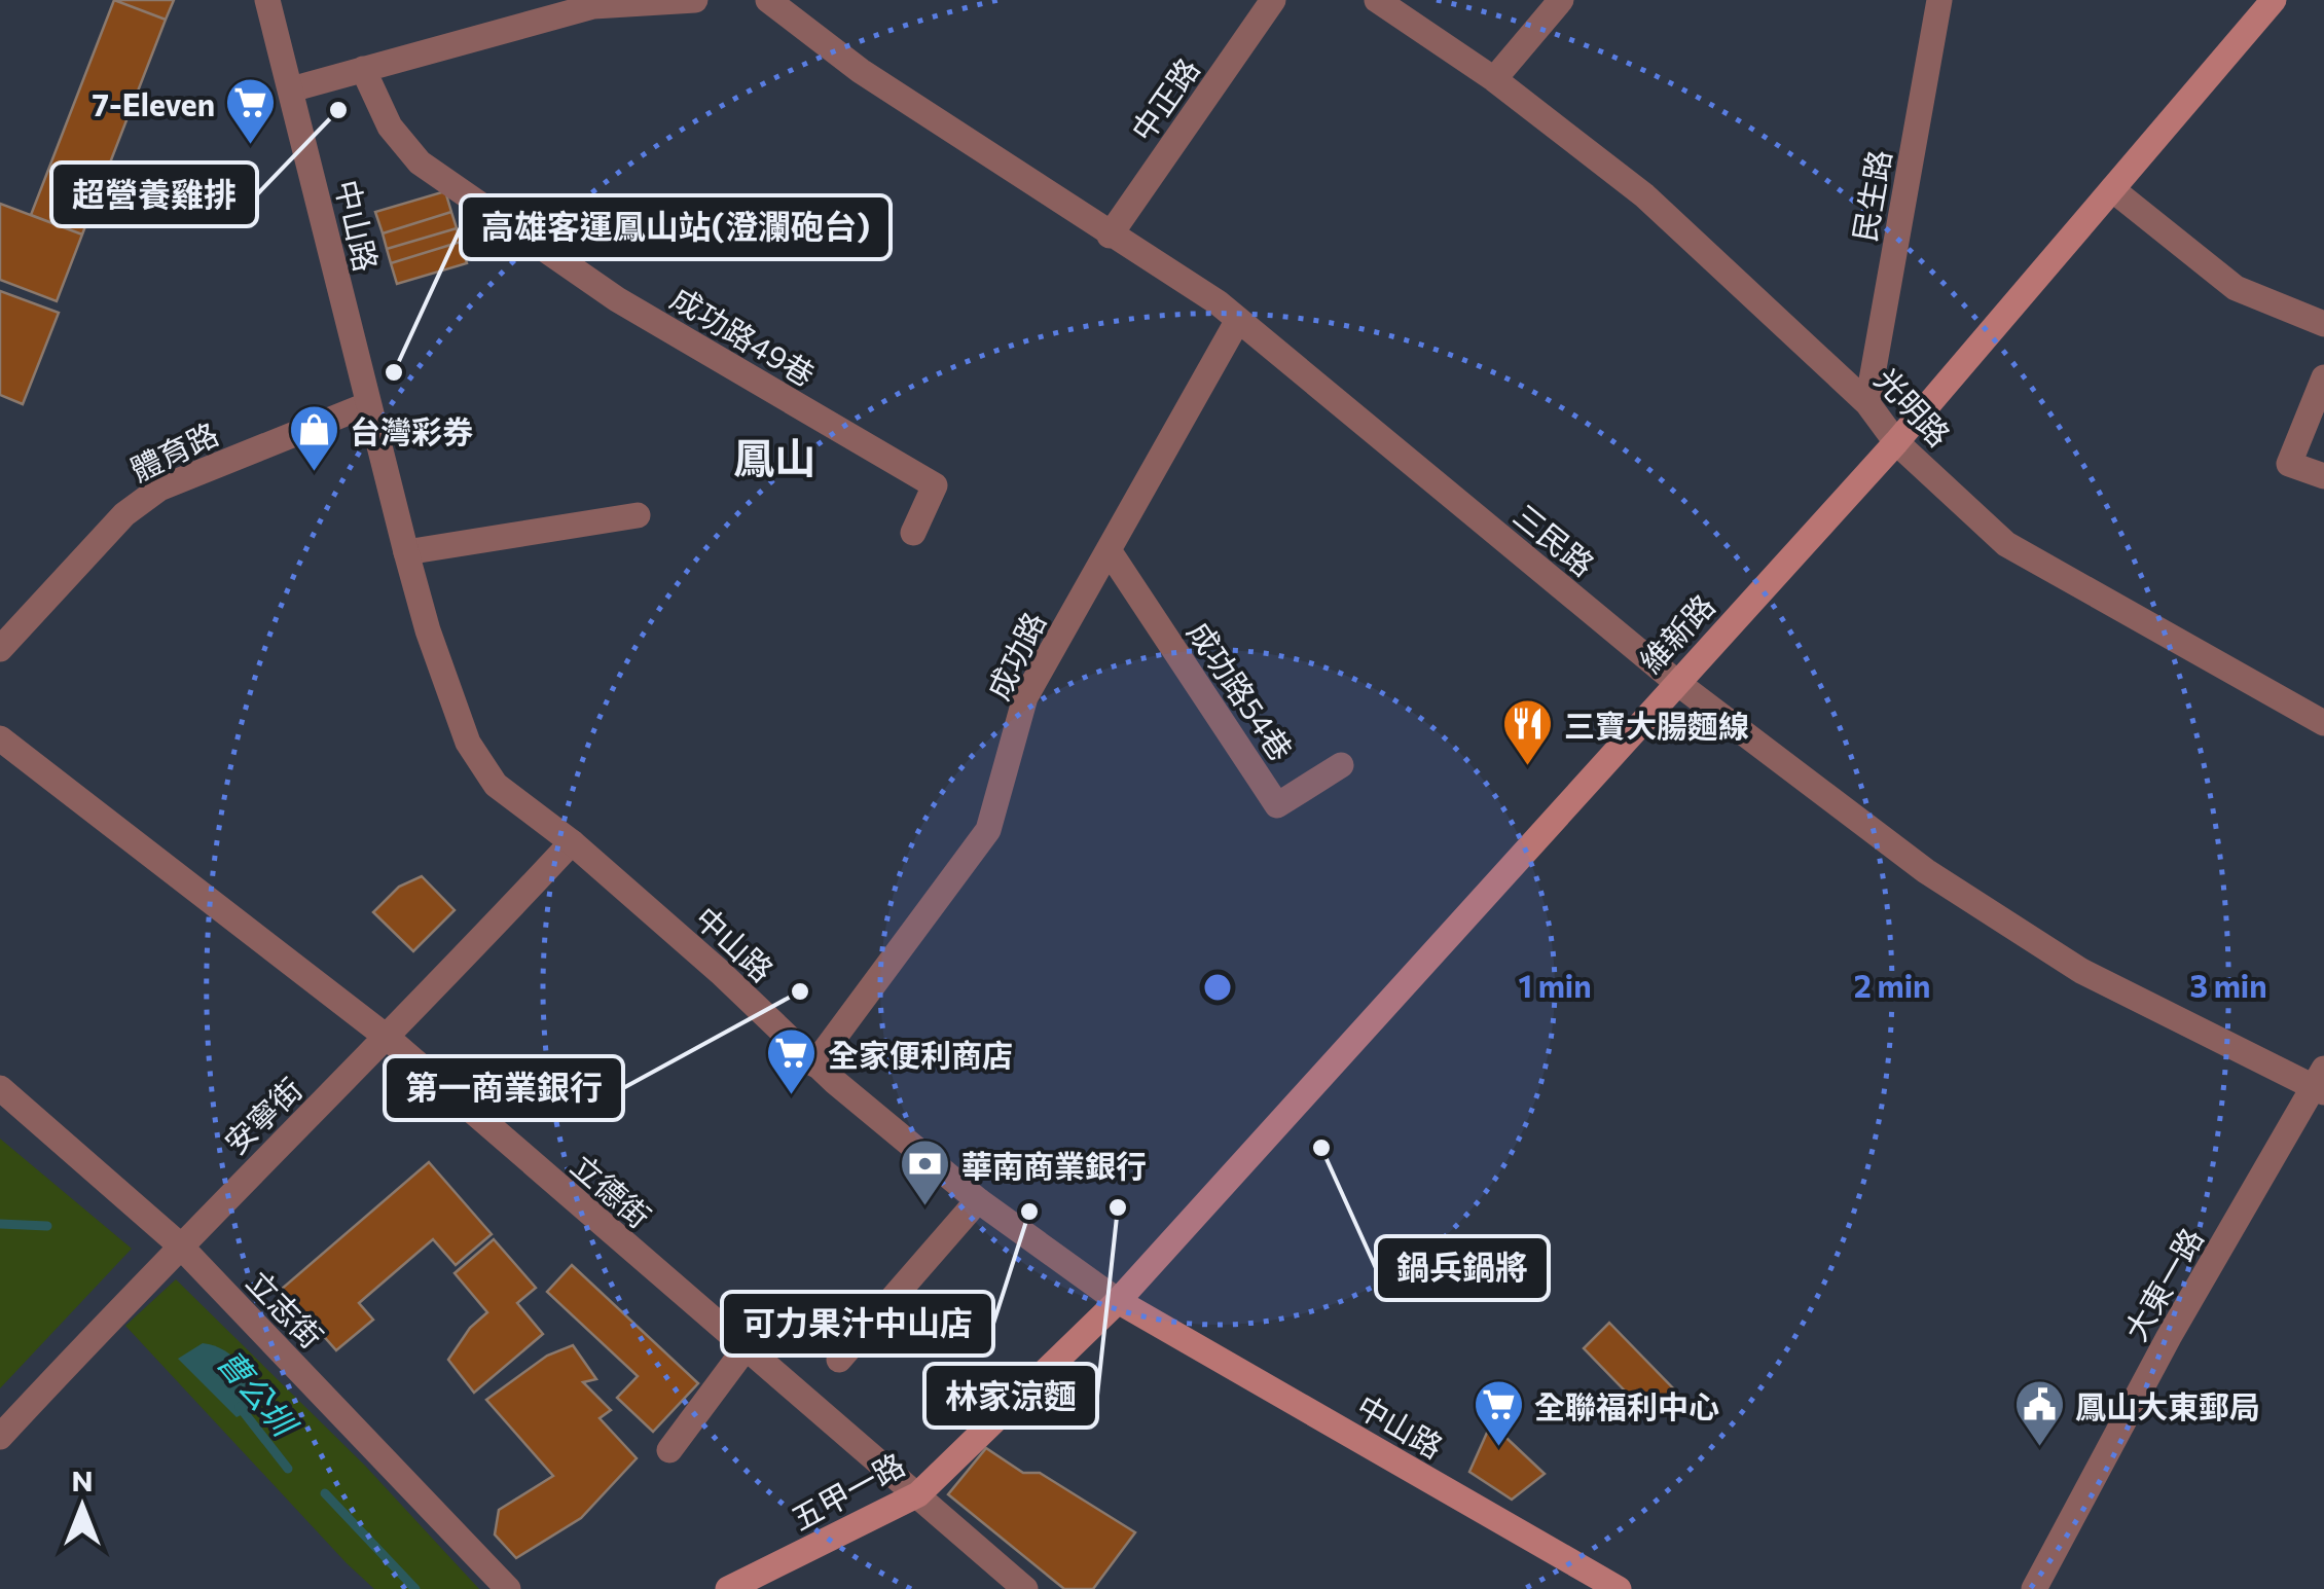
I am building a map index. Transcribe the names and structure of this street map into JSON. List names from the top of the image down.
{
  "streets": {
    "main road": ["中山路", "維新路", "五甲一路"],
    "street": [
      "中正路",
      "民生路",
      "成功路49巷",
      "光明路",
      "體育路",
      "三民路",
      "成功路",
      "成功路54巷",
      "安寧街",
      "立德街",
      "大東一路",
      "立志街"
    ]
  },
  "crossings": [
    ["中正路", "三民路"],
    ["民生路", "光明路"],
    ["中山路", "體育路"],
    ["中山路", "維新路"],
    ["中山路", "成功路"],
    ["中山路", "安寧街"],
    ["中山路", "五甲一路"],
    ["光明路", "維新路"],
    ["三民路", "維新路"],
    ["三民路", "成功路"],
    ["三民路", "大東一路"],
    ["維新路", "五甲一路"],
    ["成功路", "成功路54巷"],
    ["安寧街", "立德街"],
    ["安寧街", "立志街"],
    ["立德街", "五甲一路"]
  ],
  "districts": ["鳳山"],
  "water": ["曹公圳"],
  "places": {
    "other": [
      "超營養雞排",
      "高雄客運鳳山站(澄瀾砲台)",
      "第一商業銀行",
      "鍋兵鍋將",
      "林家涼麵",
      "可力果汁中山店"
    ],
    "supermarket": ["7-Eleven", "全家便利商店", "全聯福利中心"],
    "shop": ["台灣彩券"],
    "restaurant": ["三寶大腸麵線"],
    "bank": ["華南商業銀行"],
    "public building": ["鳳山大東郵局"]
  },
  "north": "top",
  "rings": ["1 min", "2 min", "3 min"]
}
